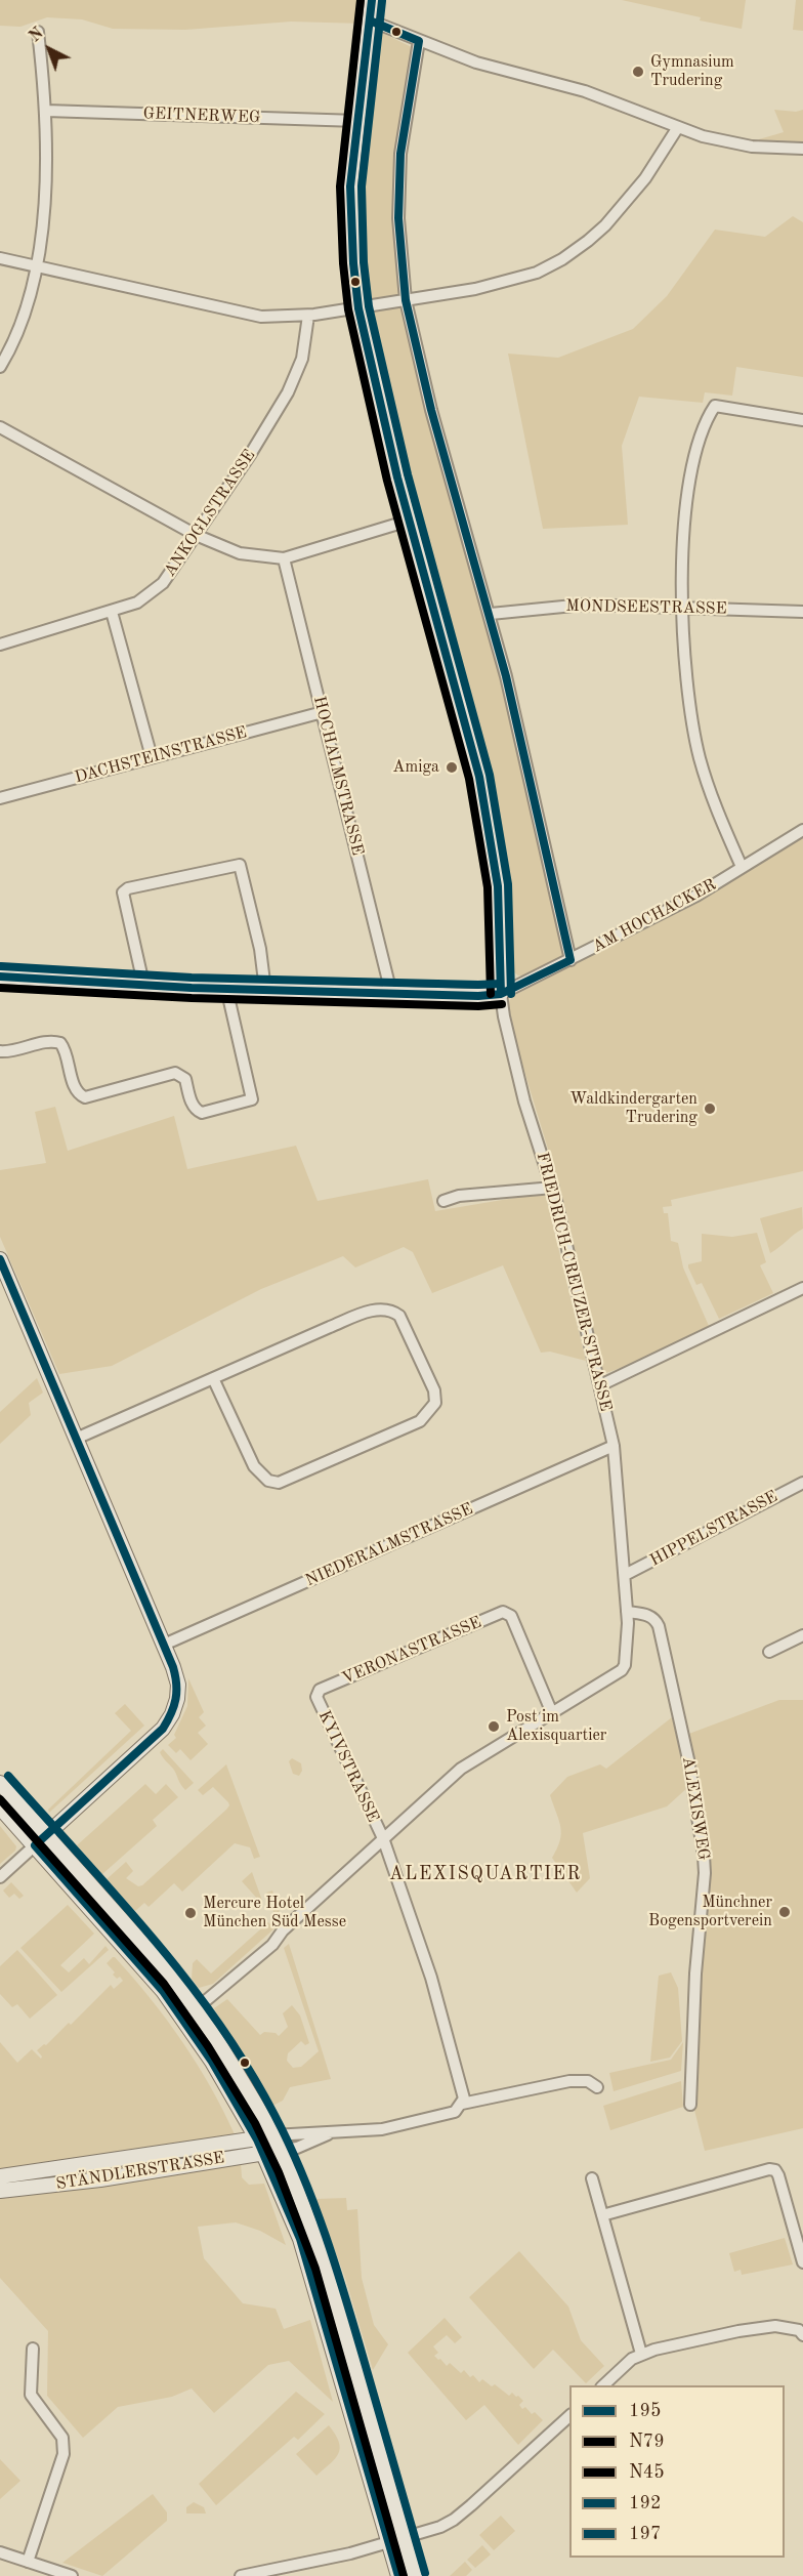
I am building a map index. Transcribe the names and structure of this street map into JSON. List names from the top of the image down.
{
  "streets": {
    "main road": ["STÄNDLERSTRASSE"],
    "street": [
      "GEITNERWEG",
      "ANKOGLSTRASSE",
      "MONDSEESTRASSE",
      "DACHSTEINSTRASSE",
      "HOCHALMSTRASSE",
      "AM HOCHACKER",
      "FRIEDRICH-CREUZER-STRASSE",
      "HIPPELSTRASSE",
      "NIEDERALMSTRASSE",
      "VERONASTRASSE",
      "KYIVSTRASSE",
      "ALEXISWEG"
    ]
  },
  "crossings": [
    ["DACHSTEINSTRASSE", "HOCHALMSTRASSE"],
    ["AM HOCHACKER", "FRIEDRICH-CREUZER-STRASSE"],
    ["FRIEDRICH-CREUZER-STRASSE", "HIPPELSTRASSE"],
    ["FRIEDRICH-CREUZER-STRASSE", "NIEDERALMSTRASSE"],
    ["FRIEDRICH-CREUZER-STRASSE", "VERONASTRASSE"],
    ["FRIEDRICH-CREUZER-STRASSE", "ALEXISWEG"],
    ["VERONASTRASSE", "KYIVSTRASSE"]
  ],
  "districts": ["ALEXISQUARTIER"],
  "places": [
    "Gymnasium Trudering",
    "Amiga",
    "Waldkindergarten Trudering",
    "Post im Alexisquartier",
    "Münchner Bogensportverein",
    "Mercure Hotel München Süd Messe"
  ],
  "lines": [
    "transit line 195",
    "transit line N79",
    "transit line 192",
    "transit line 197",
    "transit line N45"
  ],
  "legend": [
    "195",
    "N79",
    "N45",
    "192",
    "197"
  ],
  "north": "top left"
}
